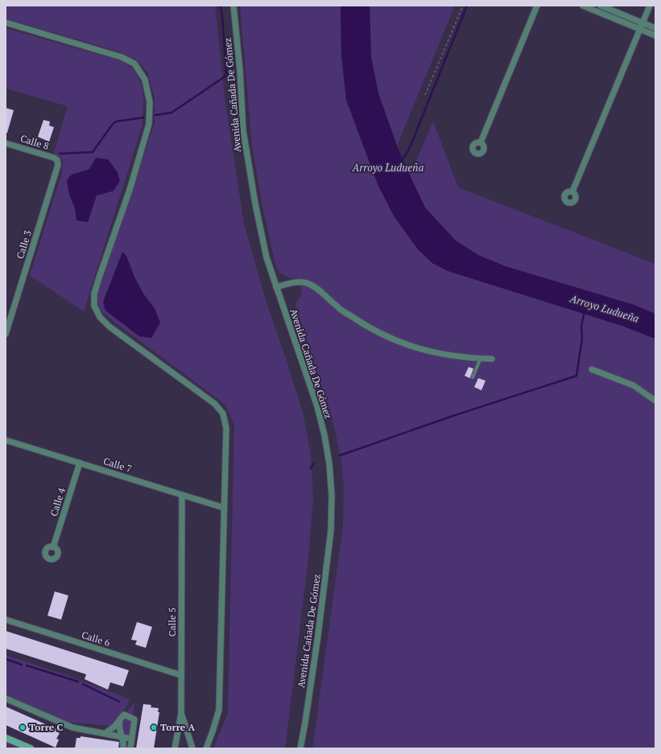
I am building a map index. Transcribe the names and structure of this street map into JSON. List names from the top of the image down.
{
  "streets": {
    "street": [
      "Avenida Cañada De Gómez",
      "Calle 8",
      "Calle 3",
      "Calle 7",
      "Calle 4",
      "Calle 5",
      "Calle 6"
    ]
  },
  "crossings": [
    ["Calle 8", "Calle 3"],
    ["Calle 7", "Calle 4"],
    ["Calle 7", "Calle 5"],
    ["Calle 5", "Calle 6"]
  ],
  "water": ["Arroyo Ludueña"],
  "places": ["Torre C", "Torre A"]
}
